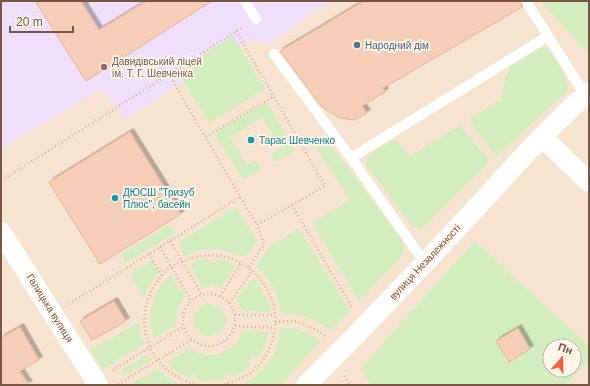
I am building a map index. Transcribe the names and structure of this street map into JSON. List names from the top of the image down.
{
  "streets": {
    "street": ["вулиця Незалежності", "Галицька вулиця"]
  },
  "places": [
    "Народний дім",
    "Давидівський ліцей ім. Т. Г. Шевченка",
    "Тарас Шевченко",
    "ДЮСШ \"Тризуб Плюс\", басейн"
  ],
  "scale_bar": "20 m",
  "north": "top"
}
